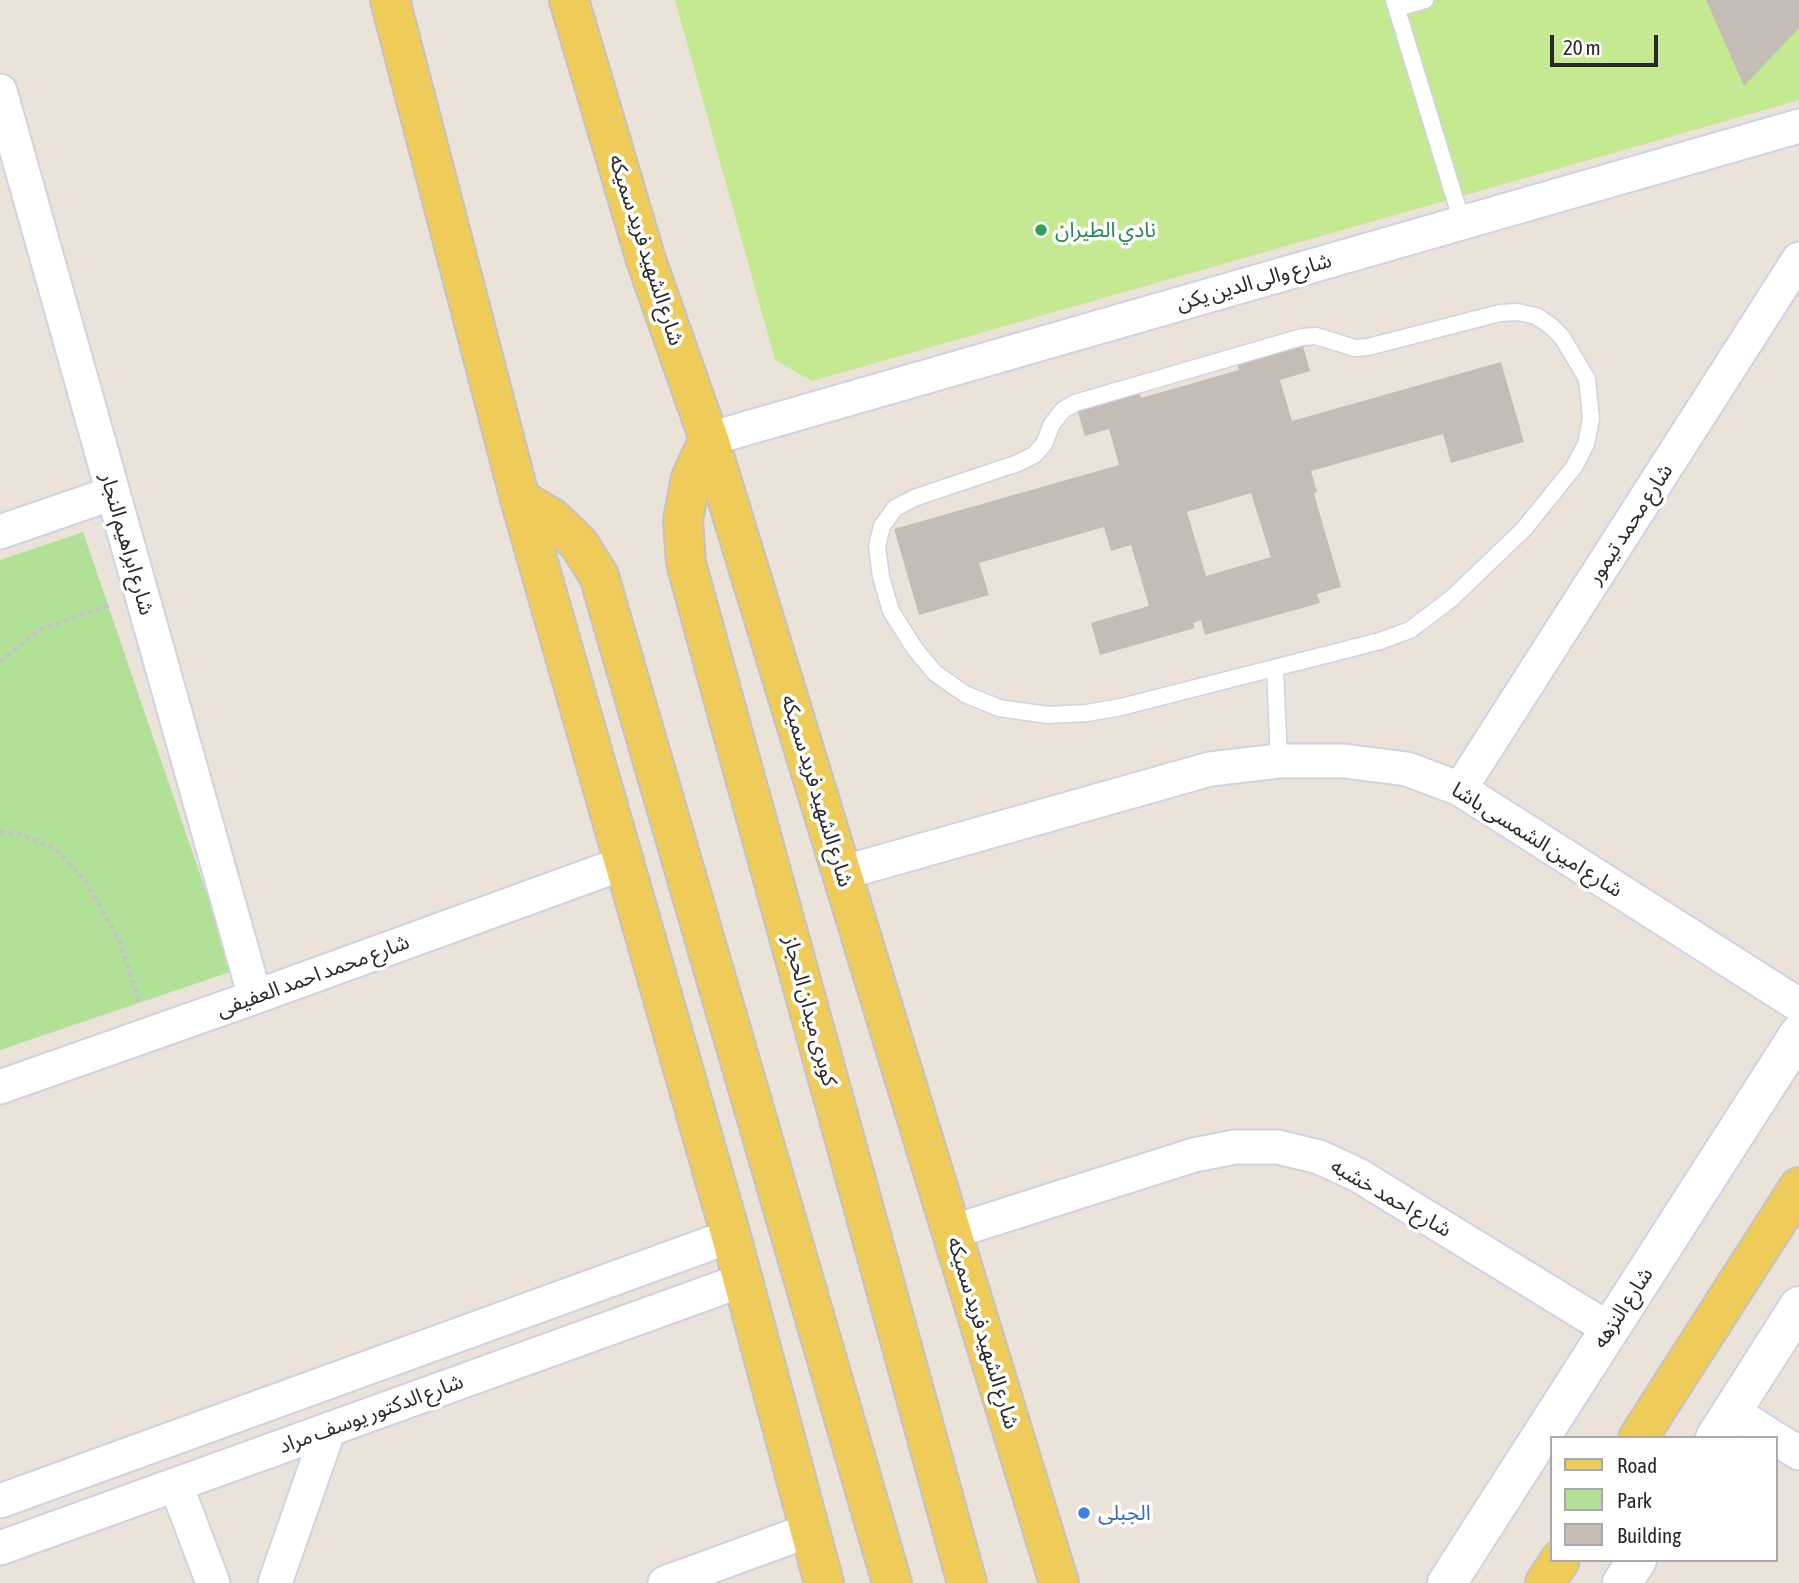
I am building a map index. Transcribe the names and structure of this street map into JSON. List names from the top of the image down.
{
  "streets": {
    "main road": ["شارع الشهيد فريد سميكه", "كوبرى ميدان الحجاز", "شارع النزهه"],
    "street": [
      "شارع والى الدين يكن",
      "شارع محمد تيمور",
      "شارع ابراهيم النجار",
      "شارع امين الشمسى باشا",
      "شارع محمد احمد العفيفى",
      "شارع احمد خشبه",
      "شارع الدكتور يوسف مراد"
    ]
  },
  "crossings": [
    ["شارع الشهيد فريد سميكه", "شارع والى الدين يكن"],
    ["شارع الشهيد فريد سميكه", "شارع امين الشمسى باشا"],
    ["شارع الشهيد فريد سميكه", "كوبرى ميدان الحجاز"],
    ["شارع الشهيد فريد سميكه", "شارع احمد خشبه"],
    ["شارع والى الدين يكن", "كوبرى ميدان الحجاز"],
    ["شارع محمد تيمور", "شارع امين الشمسى باشا"],
    ["شارع ابراهيم النجار", "شارع محمد احمد العفيفى"],
    ["شارع احمد خشبه", "شارع النزهه"]
  ],
  "places": ["نادي الطيران", "الجبلى"],
  "legend": ["Road", "Park", "Building"],
  "scale_bar": "20 m"
}
